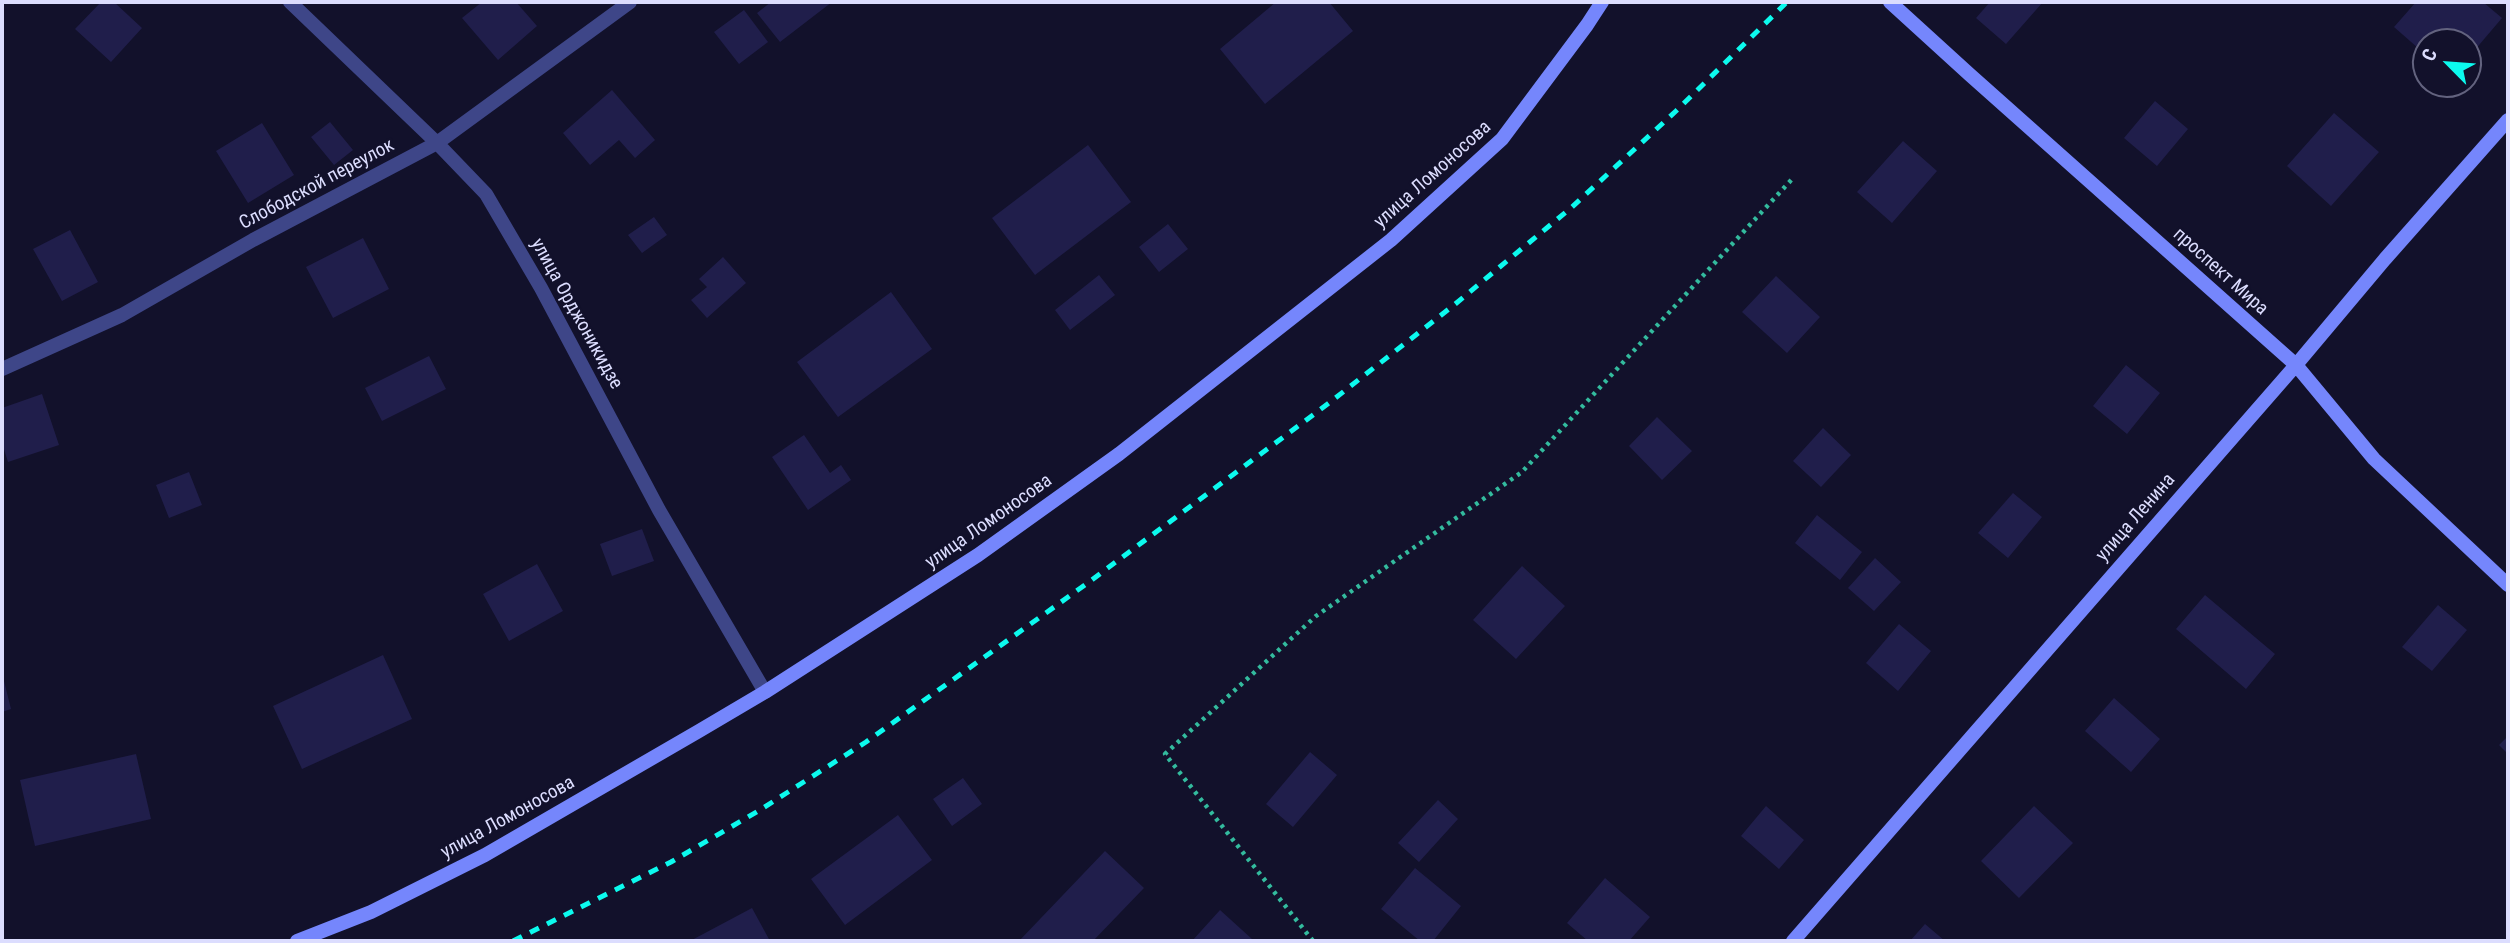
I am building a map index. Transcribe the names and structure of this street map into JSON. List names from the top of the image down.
{
  "streets": {
    "street": [
      "улица Ломоносова",
      "Слободской переулок",
      "проспект Мира",
      "улица Орджоникидзе",
      "улица Ленина"
    ]
  },
  "crossings": [
    ["улица Ломоносова", "улица Орджоникидзе"],
    ["Слободской переулок", "улица Орджоникидзе"],
    ["проспект Мира", "улица Ленина"]
  ],
  "north": "top left"
}
